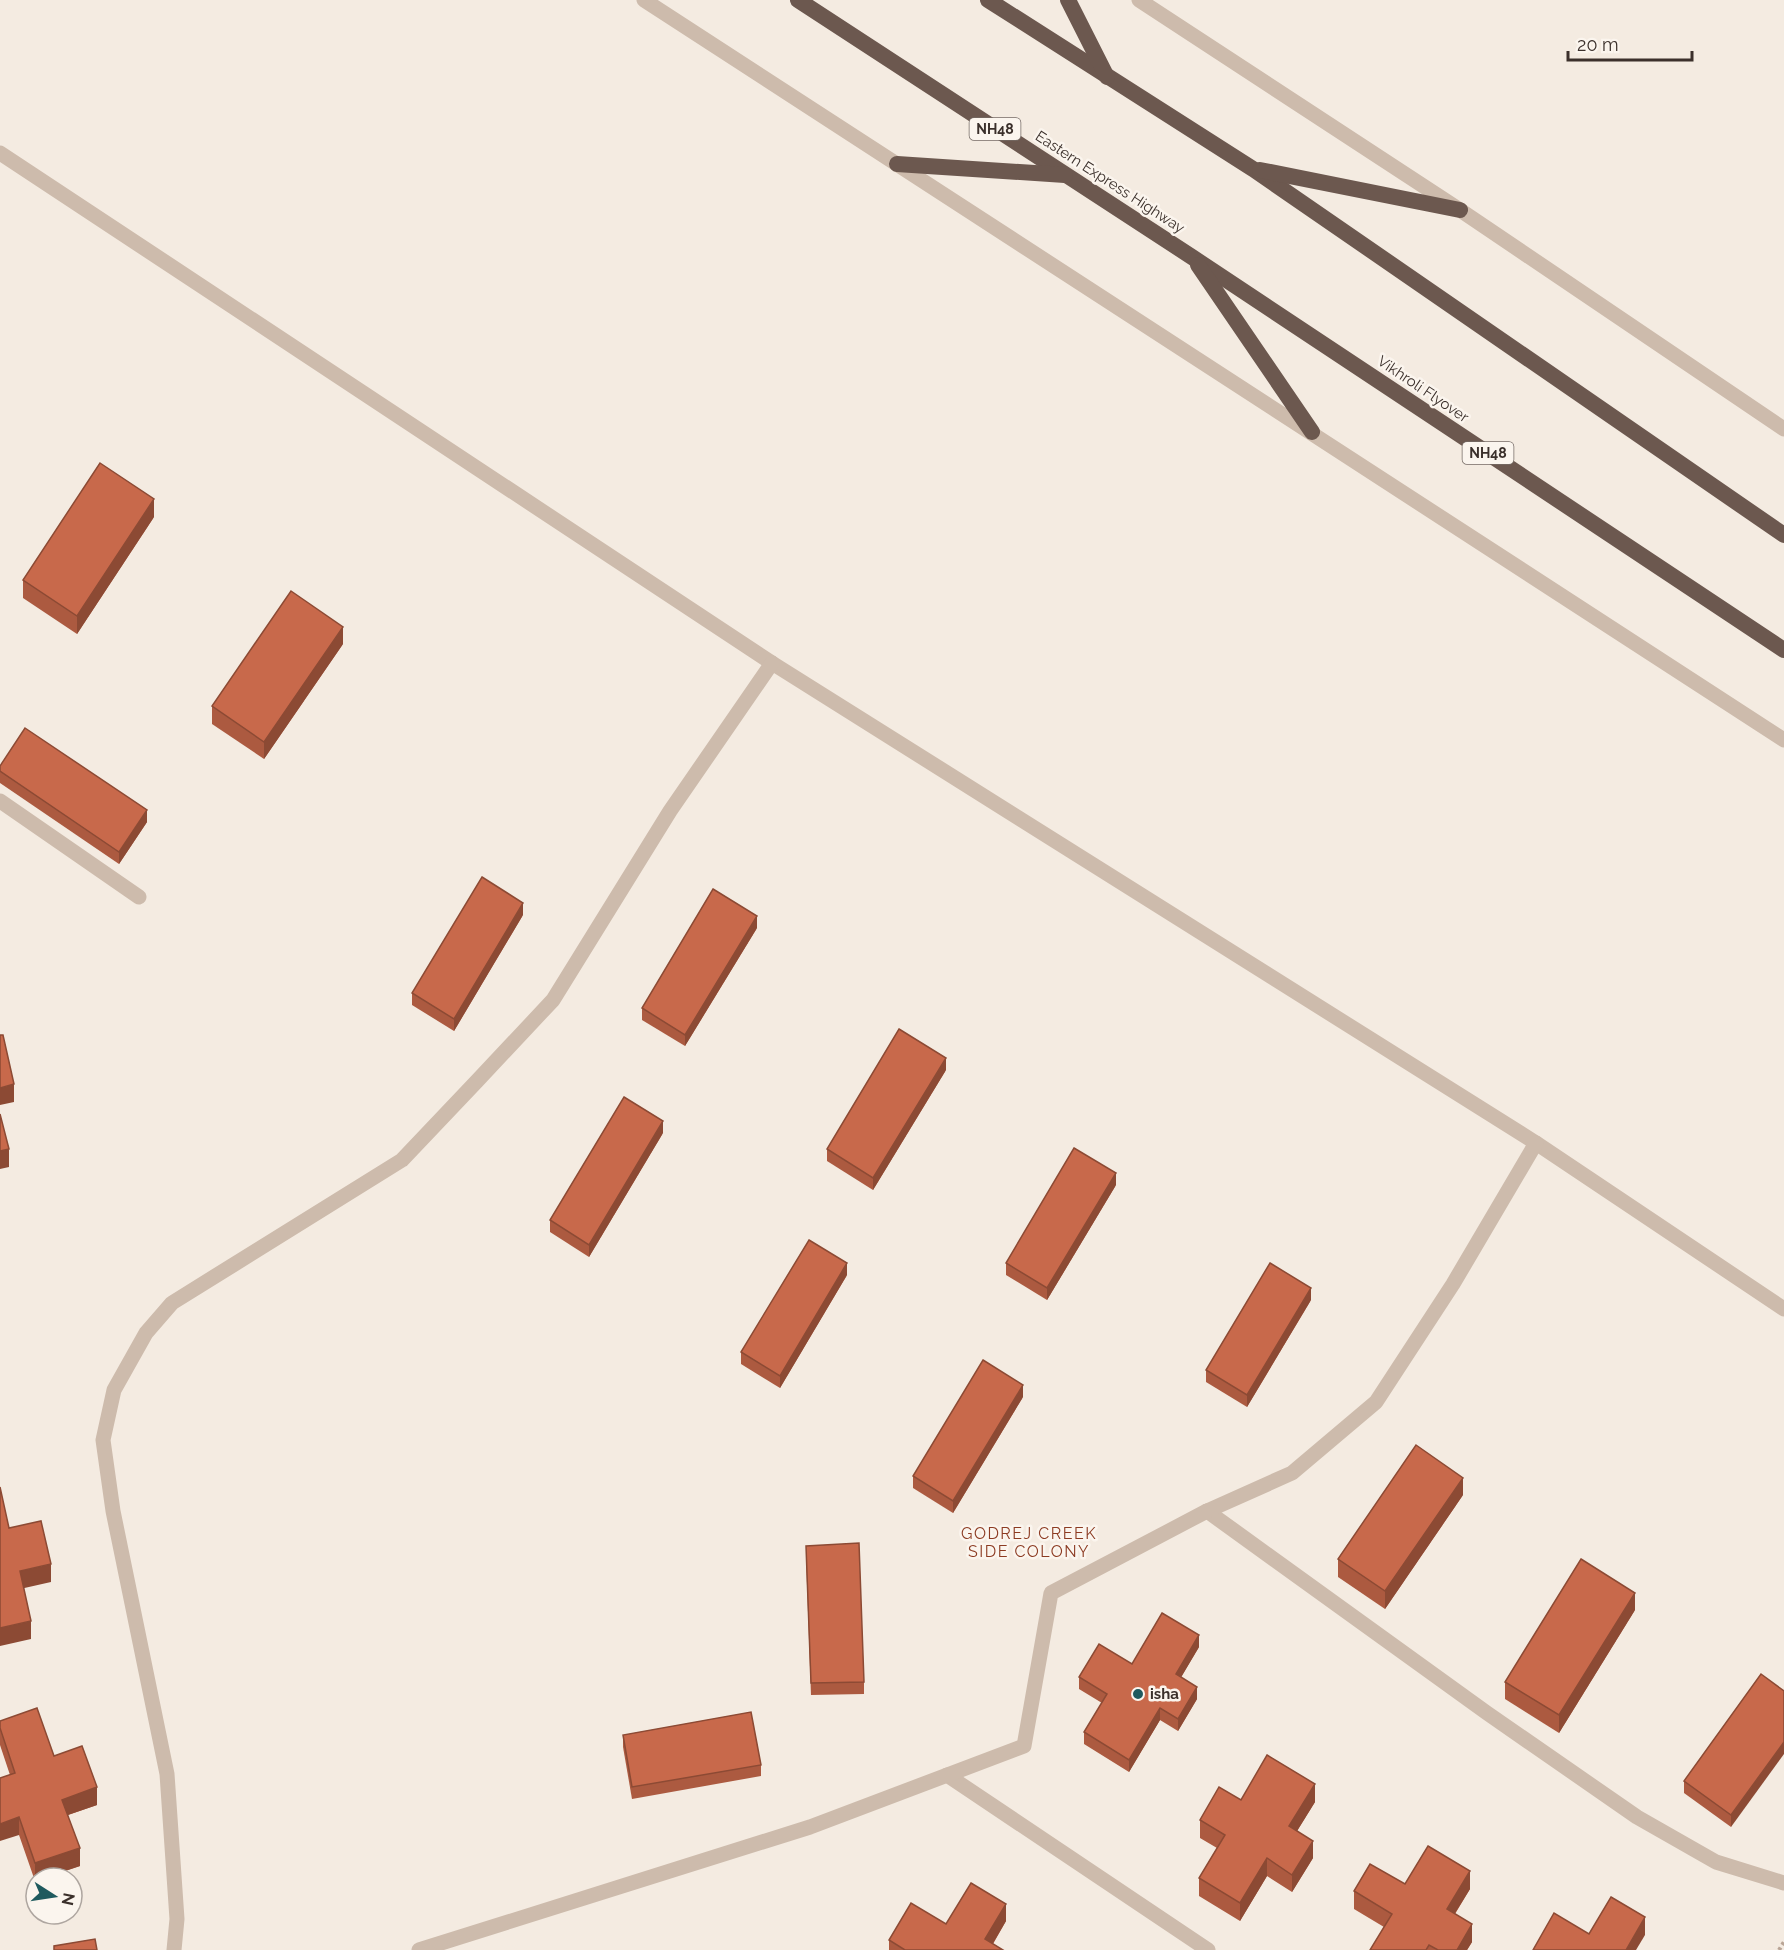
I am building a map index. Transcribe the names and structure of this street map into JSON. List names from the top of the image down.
{
  "streets": {
    "highway": ["NH48", "Eastern Express Highway", "Vikhroli Flyover"]
  },
  "crossings": [
    ["Eastern Express Highway", "Vikhroli Flyover"]
  ],
  "districts": ["GODREJ CREEK SIDE COLONY"],
  "places": ["isha"],
  "scale_bar": "20 m",
  "north": "right"
}
